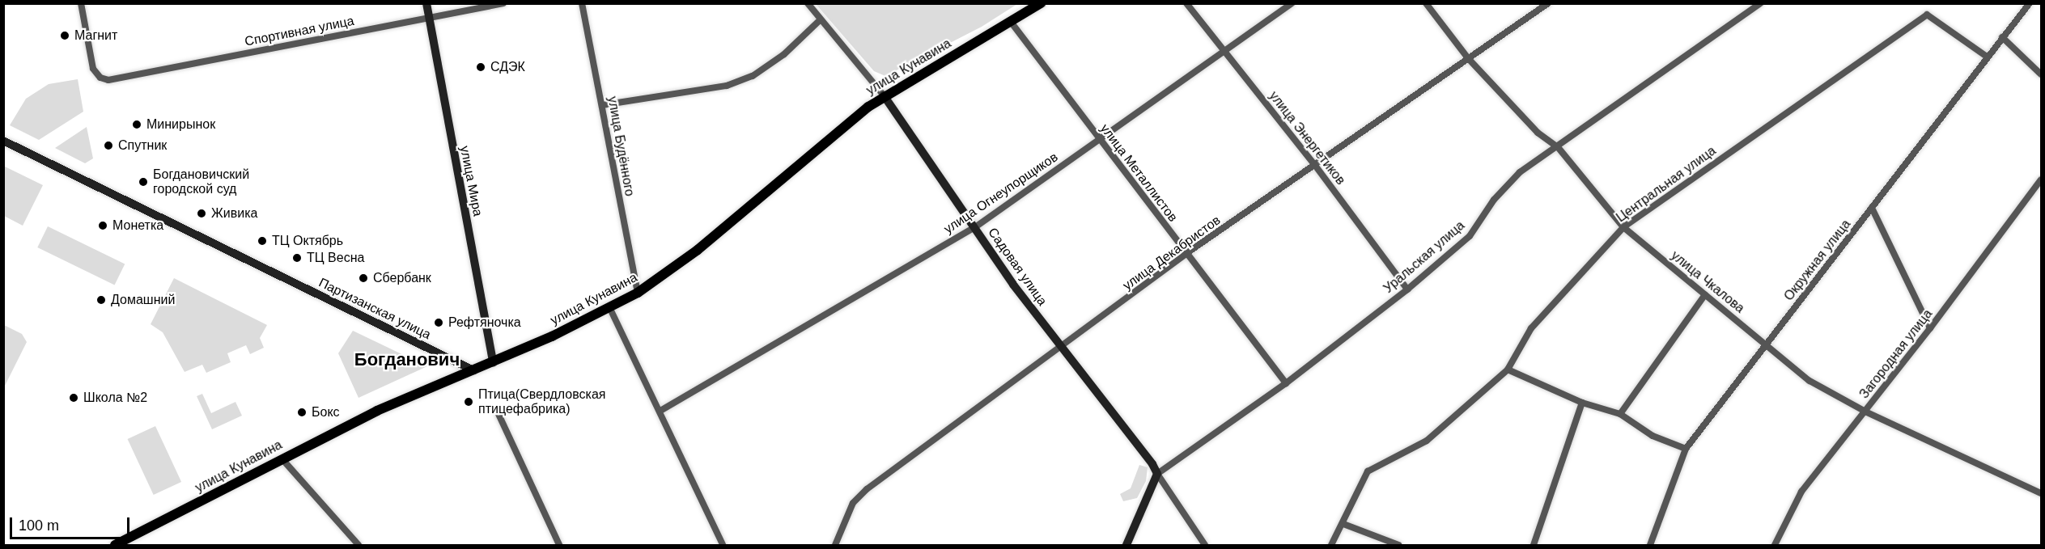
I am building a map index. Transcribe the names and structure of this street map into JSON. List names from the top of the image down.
{
  "streets": {
    "main road": ["улица Кунавина"],
    "street": [
      "Спортивная улица",
      "улица Энергетиков",
      "улица Будённого",
      "улица Металлистов",
      "улица Мира",
      "Центральная улица",
      "улица Огнеупорщиков",
      "улица Декабристов",
      "Уральская улица",
      "Окружная улица",
      "Садовая улица",
      "улица Чкалова",
      "Партизанская улица",
      "Загородная улица"
    ]
  },
  "crossings": [
    ["Спортивная улица", "улица Мира"],
    ["улица Кунавина", "улица Будённого"],
    ["улица Кунавина", "улица Металлистов"],
    ["улица Кунавина", "улица Мира"],
    ["улица Кунавина", "Садовая улица"],
    ["улица Кунавина", "Партизанская улица"],
    ["улица Энергетиков", "улица Огнеупорщиков"],
    ["улица Энергетиков", "улица Декабристов"],
    ["улица Энергетиков", "Уральская улица"],
    ["улица Металлистов", "улица Огнеупорщиков"],
    ["улица Металлистов", "улица Декабристов"],
    ["улица Металлистов", "Уральская улица"],
    ["Центральная улица", "Окружная улица"],
    ["Центральная улица", "улица Чкалова"],
    ["улица Огнеупорщиков", "Садовая улица"],
    ["улица Декабристов", "Садовая улица"],
    ["улица Декабристов", "улица Чкалова"],
    ["Уральская улица", "Садовая улица"],
    ["Уральская улица", "улица Чкалова"],
    ["Окружная улица", "улица Чкалова"],
    ["улица Чкалова", "Загородная улица"]
  ],
  "districts": ["Богданович"],
  "places": [
    "Магнит",
    "СДЭК",
    "Минирынок",
    "Спутник",
    "Богдановичский городской суд",
    "Живика",
    "Монетка",
    "ТЦ Октябрь",
    "ТЦ Весна",
    "Сбербанк",
    "Домашний",
    "Рефтяночка",
    "Школа №2",
    "Птица(Свердловская птицефабрика)",
    "Бокс"
  ],
  "scale_bar": "100 m"
}
